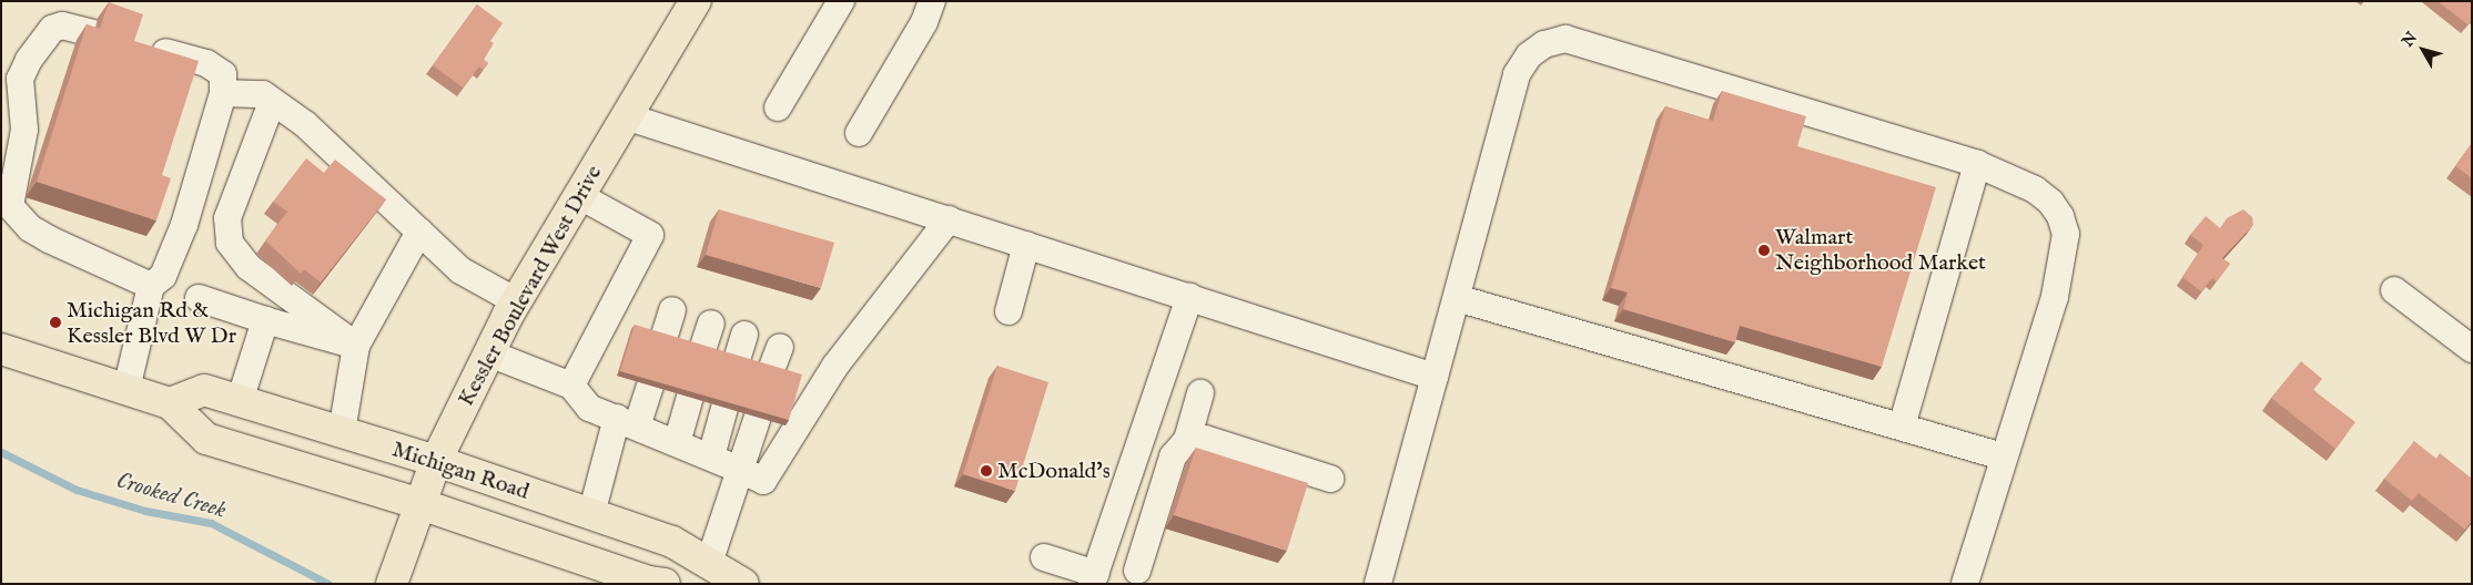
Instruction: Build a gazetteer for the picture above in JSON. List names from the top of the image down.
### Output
{
  "streets": {
    "main road": ["Kessler Boulevard West Drive", "Michigan Road"]
  },
  "crossings": [
    ["Kessler Boulevard West Drive", "Michigan Road"]
  ],
  "water": ["Crooked Creek"],
  "places": ["Walmart Neighborhood Market", "Michigan Rd & Kessler Blvd W Dr", "McDonald's"],
  "north": "top left"
}
